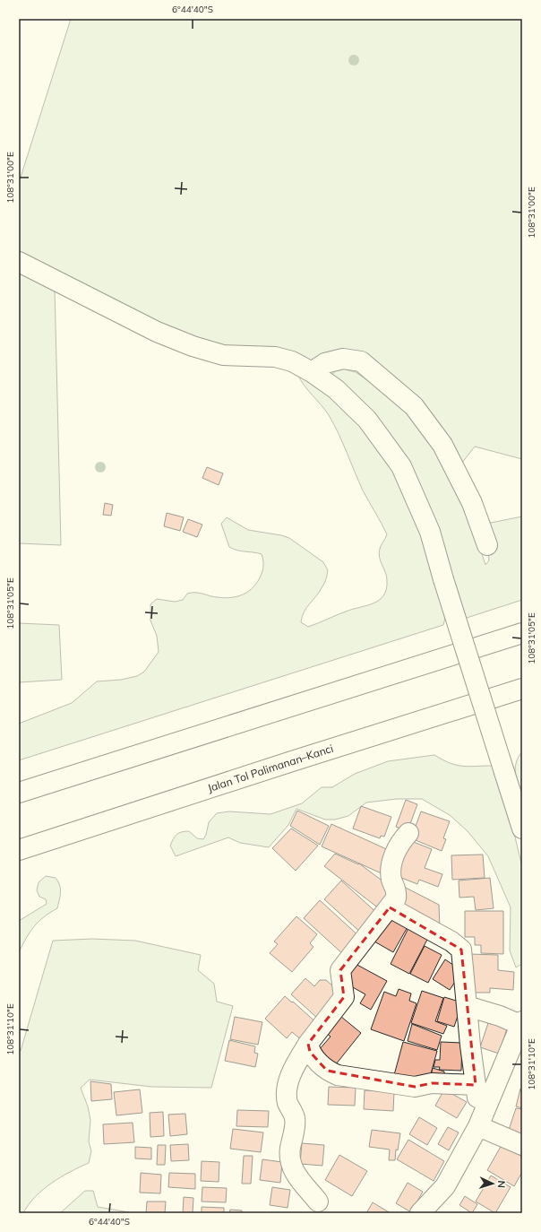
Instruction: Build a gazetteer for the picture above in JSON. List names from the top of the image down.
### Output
{
  "streets": {
    "main road": ["Jalan Tol Palimanan–Kanci"]
  },
  "north": "right",
  "coordinates": [
    "6°44'40\"S",
    "108°31'00\"E",
    "108°31'05\"E",
    "108°31'10\"E"
  ]
}
